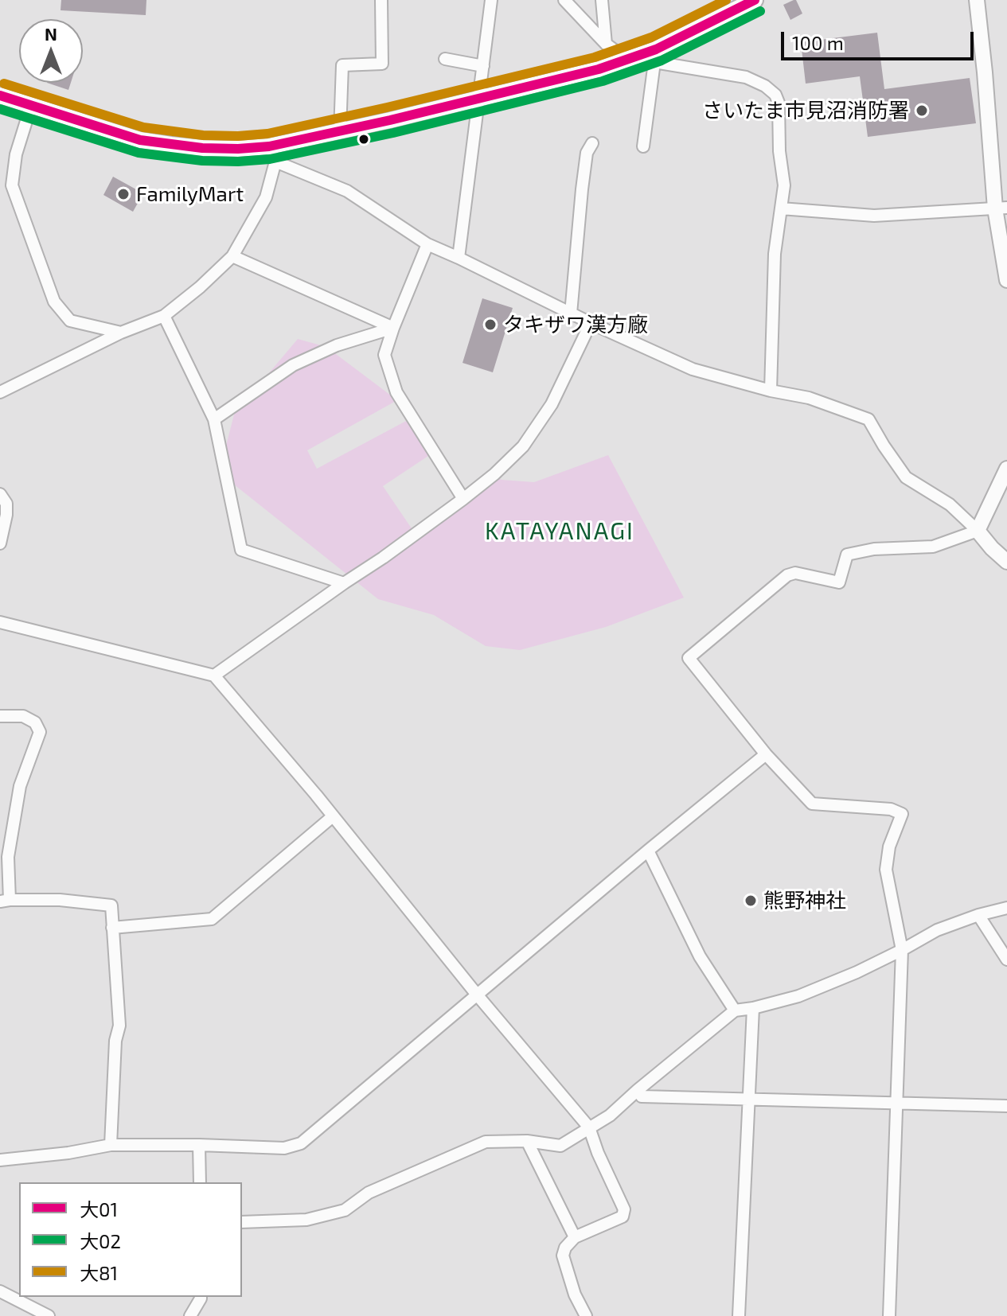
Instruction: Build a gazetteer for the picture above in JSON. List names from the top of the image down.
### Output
{
  "districts": ["KATAYANAGI"],
  "places": [
    "さいたま市見沼消防署",
    "FamilyMart",
    "タキザワ漢方廠",
    "熊野神社"
  ],
  "lines": ["transit line 大01", "transit line 大81", "transit line 大02"],
  "legend": ["大01", "大02", "大81"],
  "scale_bar": "100 m",
  "north": "top"
}
